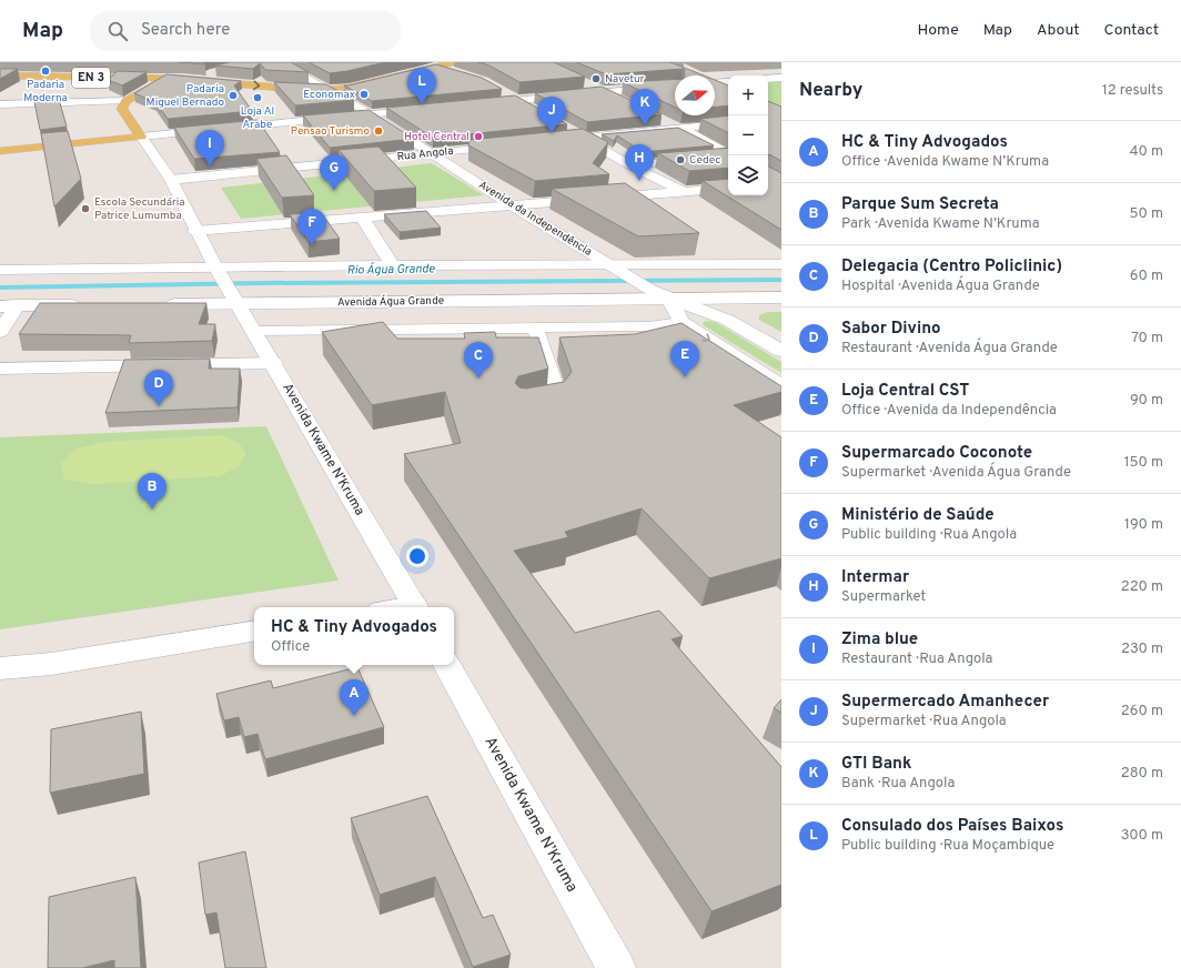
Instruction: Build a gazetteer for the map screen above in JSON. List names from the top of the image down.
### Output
{
  "streets": {
    "main road": ["EN 3"],
    "street": [
      "Rua Angola",
      "Avenida da Independência",
      "Avenida Água Grande",
      "Avenida Kwame N’Kruma"
    ]
  },
  "crossings": [
    ["Rua Angola", "Avenida da Independência"],
    ["Rua Angola", "Avenida Kwame N’Kruma"],
    ["Avenida da Independência", "Avenida Água Grande"],
    ["Avenida Água Grande", "Avenida Kwame N’Kruma"]
  ],
  "water": ["Rio Água Grande"],
  "places": [
    "Padaria Moderna",
    "Navetur",
    "Economax",
    "Padaria Miguel Bernado",
    "Loja Al Arabe",
    "Pensao Turismo",
    "Hotel Central",
    "Cedec",
    "Escola Secundária Patrice Lumumba"
  ],
  "north": "right",
  "page": {
    "header": "Map",
    "search": "Search here",
    "nav": [
      "Home",
      "Map",
      "About",
      "Contact"
    ],
    "heading": ["Nearby", "12 results"],
    "pins": [
      "L",
      "K",
      "J",
      "I",
      "H",
      "G",
      "F",
      "E",
      "C",
      "D",
      "B",
      "A"
    ],
    "map_buttons": ["+", "−"],
    "list": [
      {
        "mark": "A",
        "name": "HC & Tiny Advogados",
        "note": "Office · Avenida Kwame N’Kruma",
        "value": "40 m"
      },
      {
        "mark": "B",
        "name": "Parque Sum Secreta",
        "note": "Park · Avenida Kwame N’Kruma",
        "value": "50 m"
      },
      {
        "mark": "C",
        "name": "Delegacia (Centro Policlinic)",
        "note": "Hospital · Avenida Água Grande",
        "value": "60 m"
      },
      {
        "mark": "D",
        "name": "Sabor Divino",
        "note": "Restaurant · Avenida Água Grande",
        "value": "70 m"
      },
      {
        "mark": "E",
        "name": "Loja Central CST",
        "note": "Office · Avenida da Independência",
        "value": "90 m"
      },
      {
        "mark": "F",
        "name": "Supermarcado Coconote",
        "note": "Supermarket · Avenida Água Grande",
        "value": "150 m"
      },
      {
        "mark": "G",
        "name": "Ministério de Saúde",
        "note": "Public building · Rua Angola",
        "value": "190 m"
      },
      {
        "mark": "H",
        "name": "Intermar",
        "note": "Supermarket",
        "value": "220 m"
      },
      {
        "mark": "I",
        "name": "Zima blue",
        "note": "Restaurant · Rua Angola",
        "value": "230 m"
      },
      {
        "mark": "J",
        "name": "Supermercado Amanhecer",
        "note": "Supermarket · Rua Angola",
        "value": "260 m"
      },
      {
        "mark": "K",
        "name": "GTI Bank",
        "note": "Bank · Rua Angola",
        "value": "280 m"
      },
      {
        "mark": "L",
        "name": "Consulado dos Países Baixos",
        "note": "Public building · Rua Moçambique",
        "value": "300 m"
      }
    ],
    "popup": ["HC & Tiny Advogados", "Office"]
  }
}
